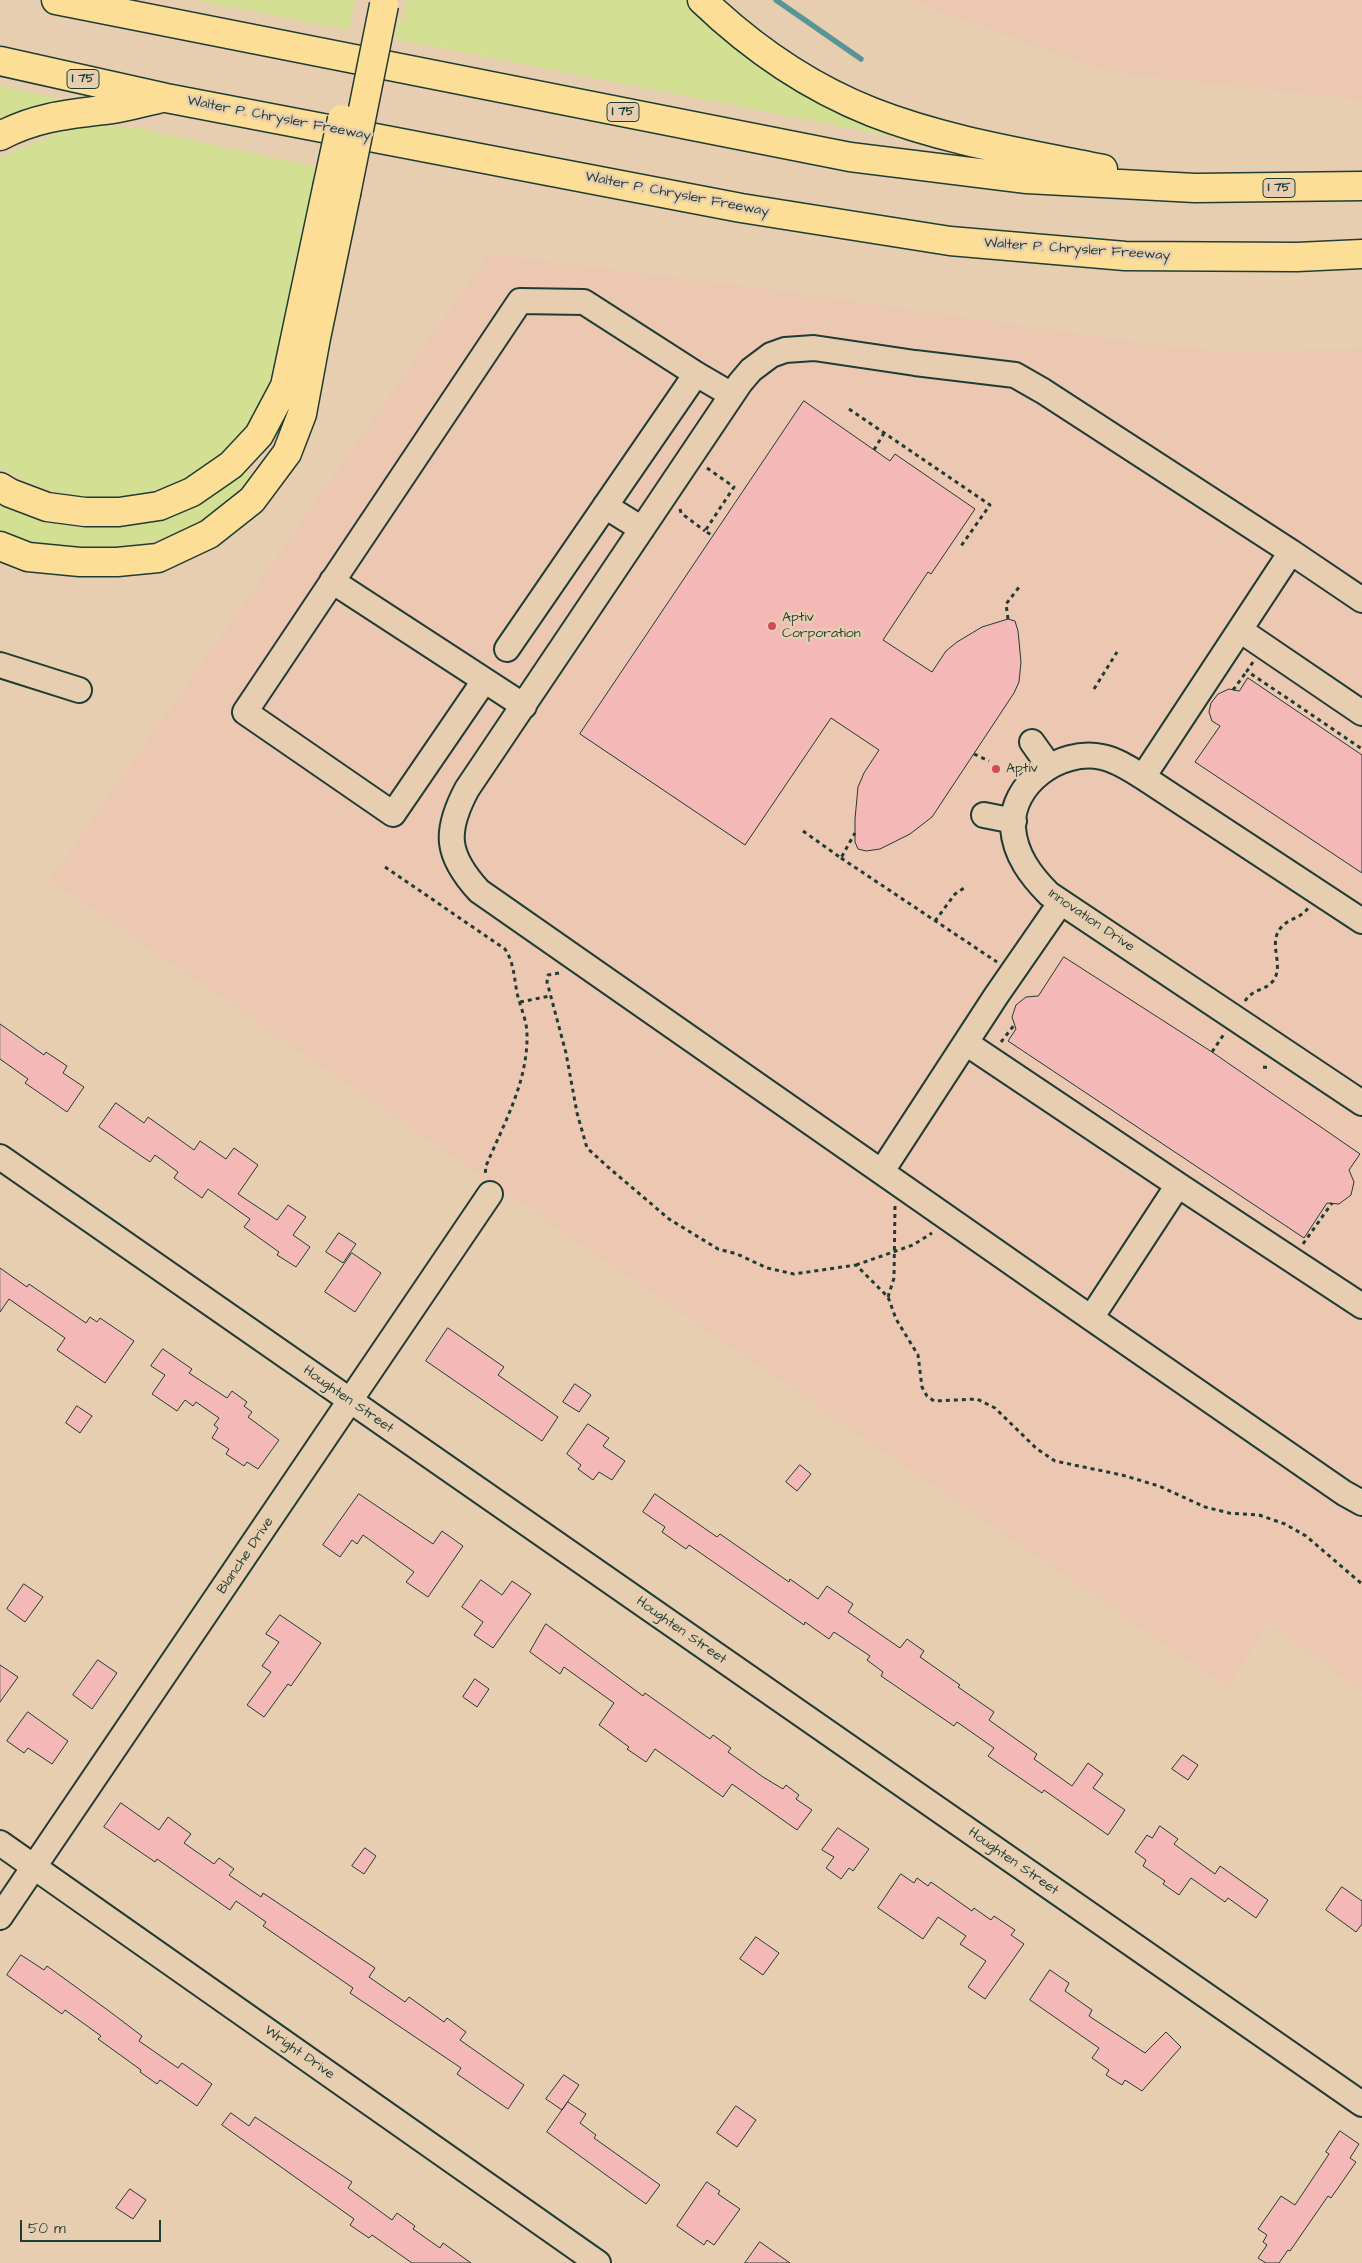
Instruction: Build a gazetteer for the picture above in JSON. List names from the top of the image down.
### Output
{
  "streets": {
    "highway": ["I 75", "Walter P. Chrysler Freeway"],
    "street": [
      "Innovation Drive",
      "Houghten Street",
      "Blanche Drive",
      "Wright Drive"
    ]
  },
  "crossings": [
    ["Houghten Street", "Blanche Drive"],
    ["Blanche Drive", "Wright Drive"]
  ],
  "places": ["Aptiv Corporation", "Aptiv"],
  "scale_bar": "50 m"
}
